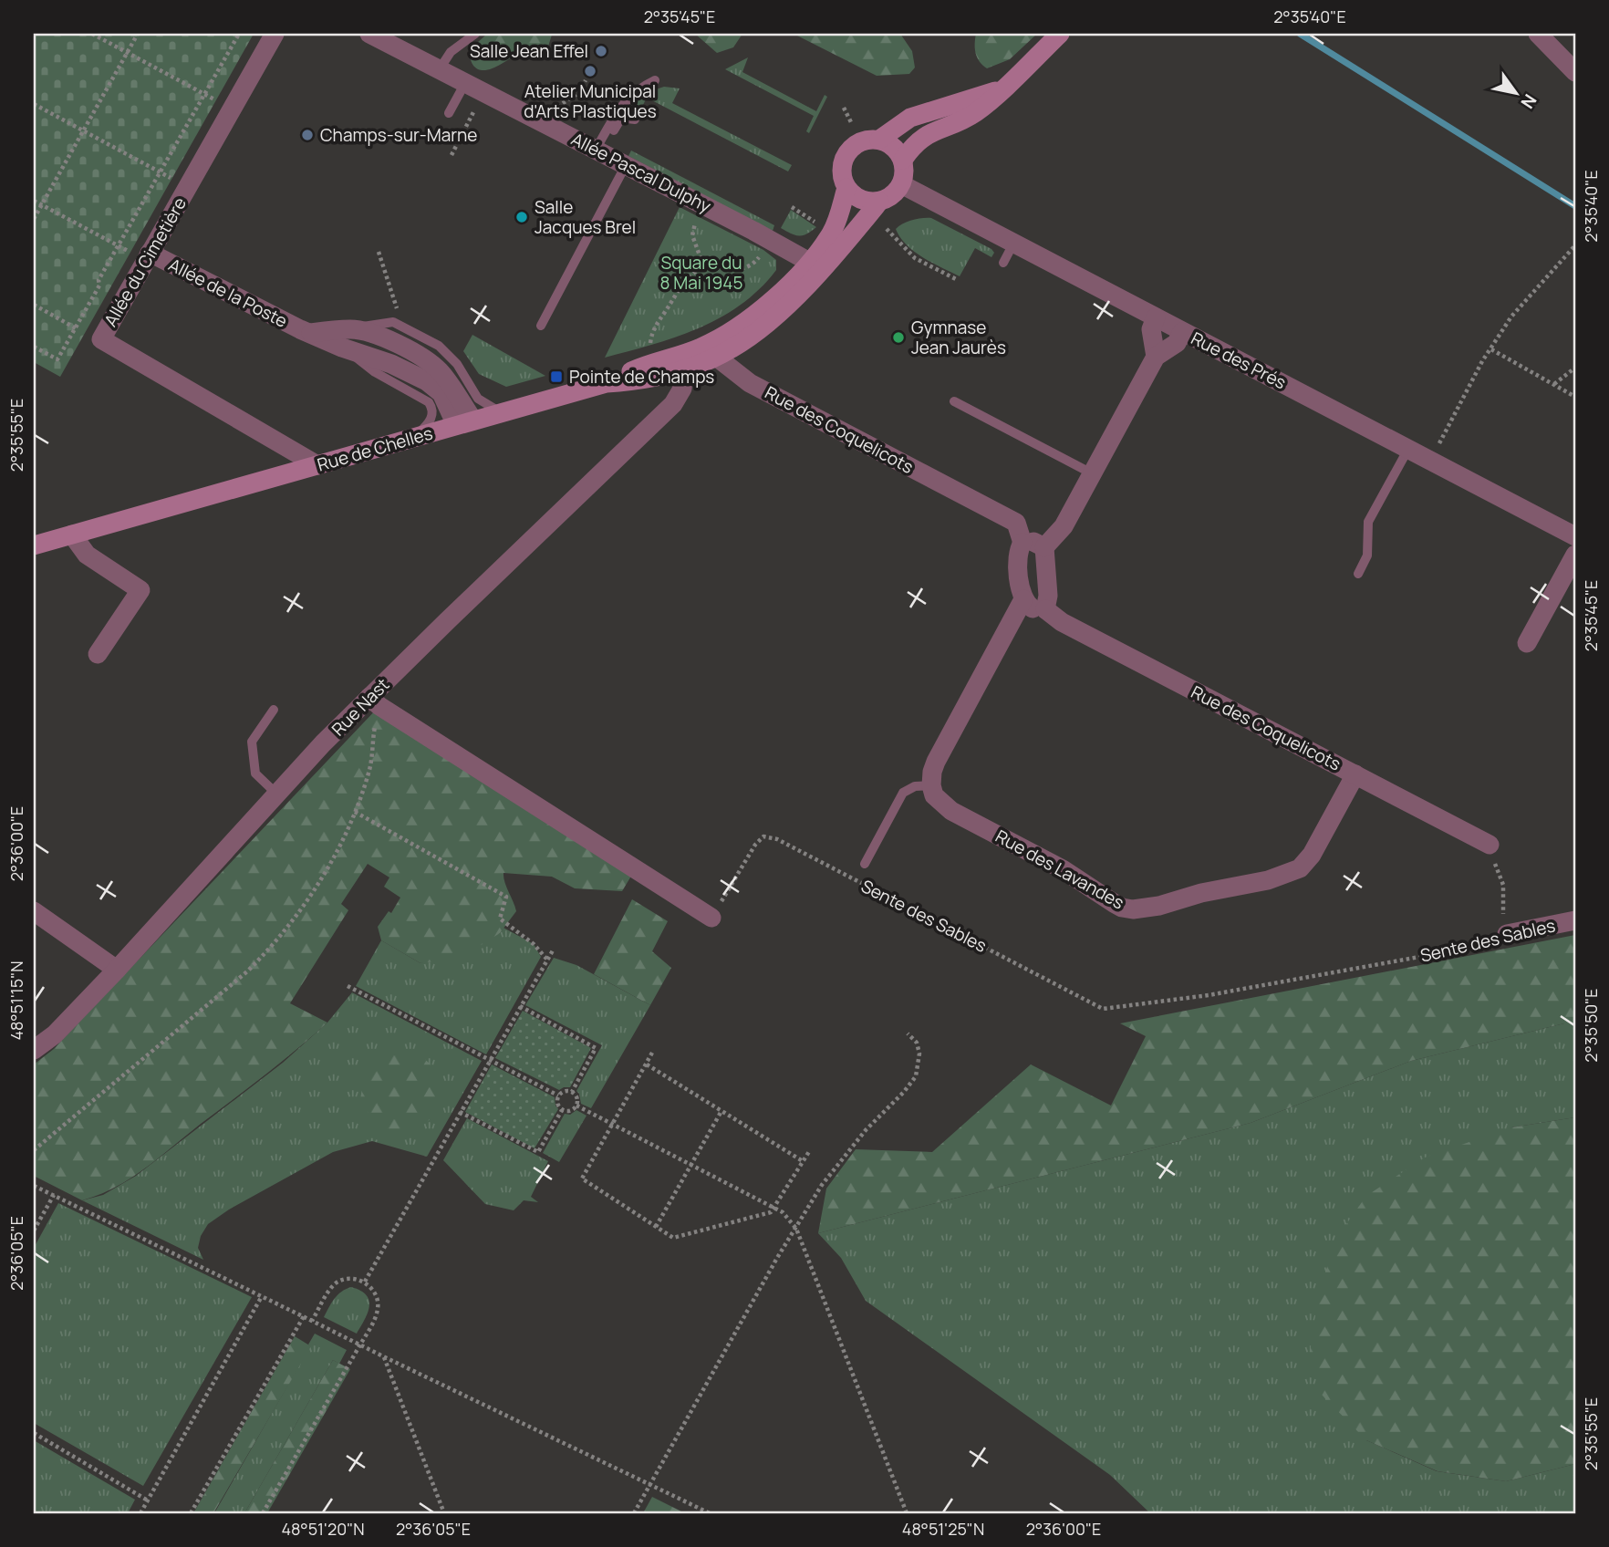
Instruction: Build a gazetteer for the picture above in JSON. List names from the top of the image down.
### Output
{
  "streets": {
    "main road": ["Rue de Chelles"],
    "street": [
      "Allée Pascal Dulphy",
      "Allée du Cimetière",
      "Allée de la Poste",
      "Rue des Prés",
      "Rue des Coquelicots",
      "Rue Nast",
      "Rue des Lavandes",
      "Sente des Sables"
    ]
  },
  "crossings": [
    ["Allée du Cimetière", "Allée de la Poste"],
    ["Allée du Cimetière", "Rue de Chelles"],
    ["Allée de la Poste", "Rue de Chelles"],
    ["Rue des Prés", "Rue de Chelles"],
    ["Rue des Coquelicots", "Rue de Chelles"],
    ["Rue des Coquelicots", "Rue des Lavandes"],
    ["Rue de Chelles", "Rue Nast"]
  ],
  "parks": ["Square du 8 Mai 1945"],
  "places": {
    "other": [
      "Salle Jean Effel",
      "Atelier Municipal d'Arts Plastiques",
      "Champs-sur-Marne",
      "Salle Jacques Brel",
      "Gymnase Jean Jaurès"
    ],
    "transit": ["Pointe de Champs"]
  },
  "north": "bottom right",
  "coordinates": [
    "2°35'45\"E",
    "2°35'40\"E",
    "2°35'55\"E",
    "2°36'00\"E",
    "48°51'15\"N",
    "2°35'50\"E",
    "2°36'05\"E",
    "48°51'20\"N",
    "48°51'25\"N"
  ]
}
